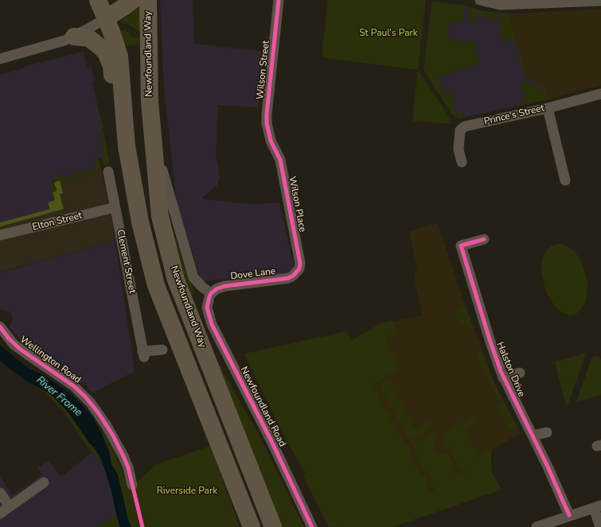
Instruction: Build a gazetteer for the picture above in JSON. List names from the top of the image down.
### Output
{
  "streets": {
    "highway": ["Newfoundland Way"],
    "street": [
      "Wilson Street",
      "Prince's Street",
      "Wilson Place",
      "Elton Street",
      "Clement Street",
      "Dove Lane",
      "Wellington Road",
      "Halston Drive",
      "Newfoundland Road"
    ]
  },
  "crossings": [
    ["Wilson Street", "Wilson Place"],
    ["Wilson Place", "Dove Lane"],
    ["Elton Street", "Clement Street"],
    ["Dove Lane", "Newfoundland Road"]
  ],
  "water": ["River Frome"],
  "parks": ["St Paul's Park", "Riverside Park"]
}
